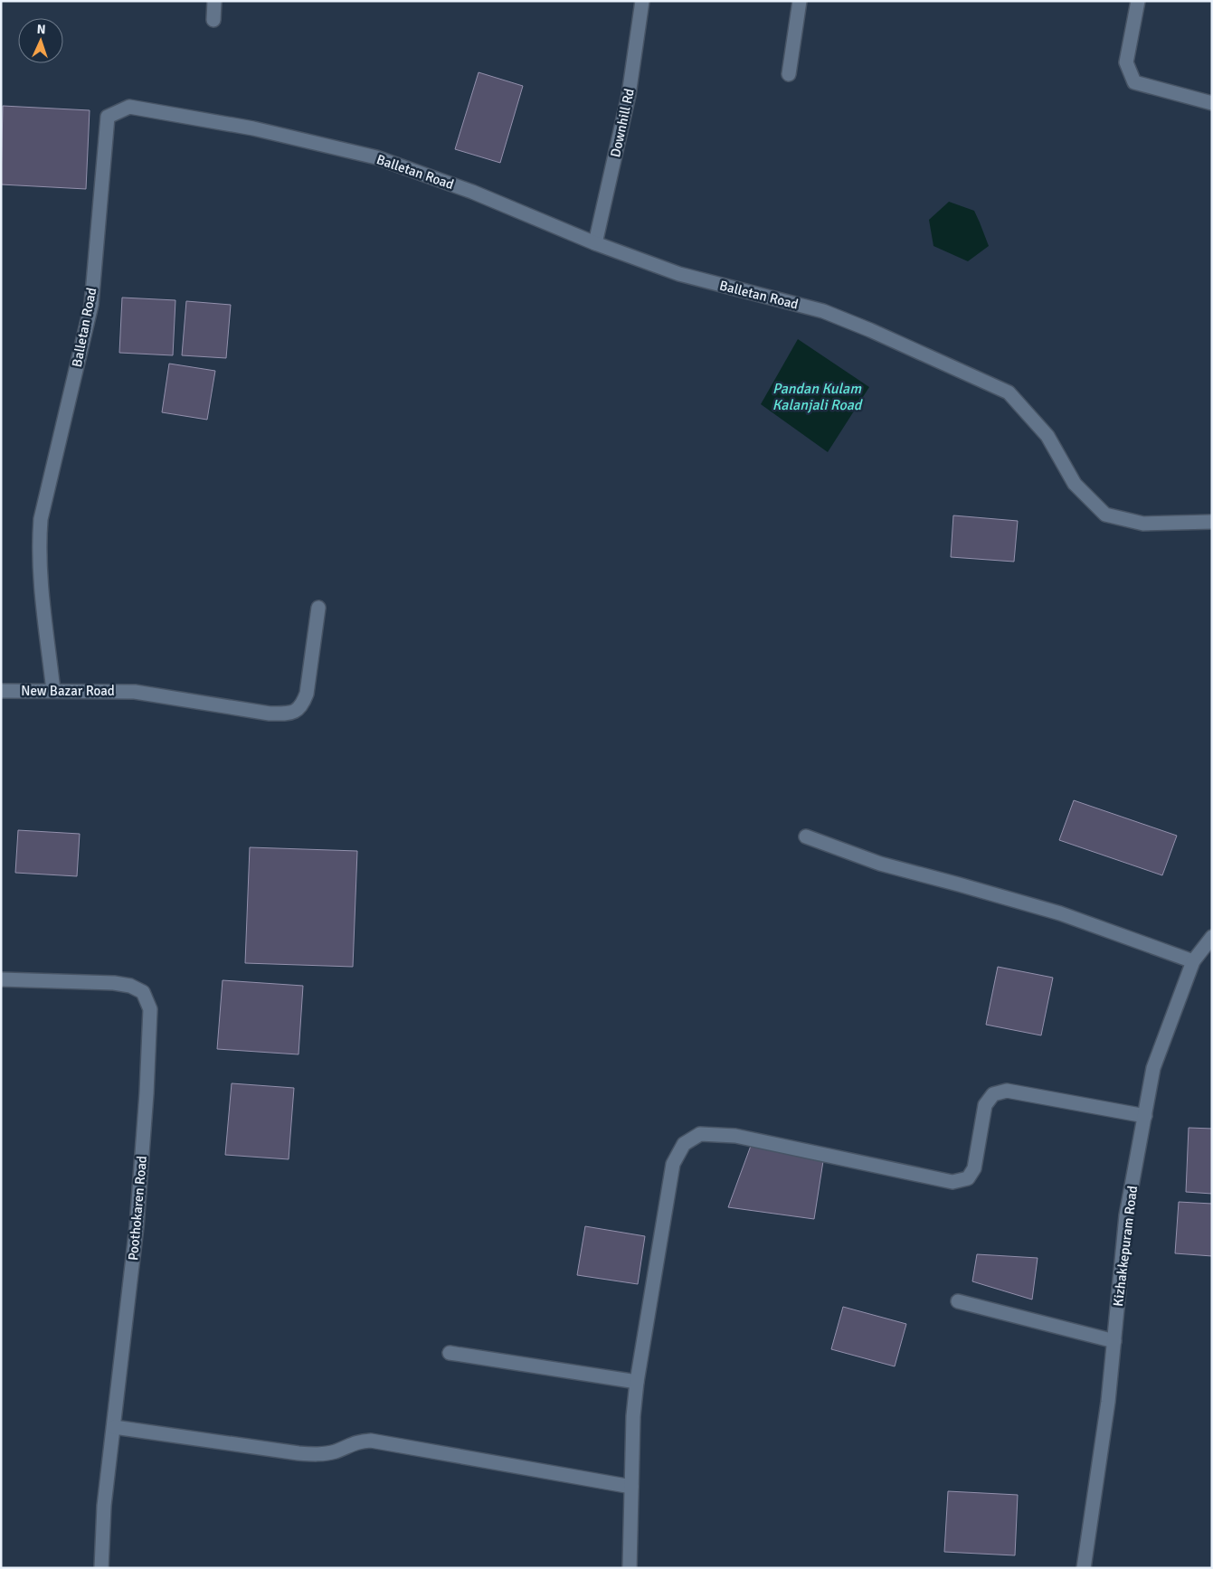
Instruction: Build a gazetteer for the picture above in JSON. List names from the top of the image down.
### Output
{
  "streets": {
    "street": [
      "Downhill Rd",
      "Balletan Road",
      "New Bazar Road",
      "Poothokaren Road",
      "Kizhakkepuram Road"
    ]
  },
  "crossings": [
    ["Downhill Rd", "Balletan Road"],
    ["Balletan Road", "New Bazar Road"]
  ],
  "water": ["Pandan Kulam Kalanjali Road"],
  "north": "top"
}
